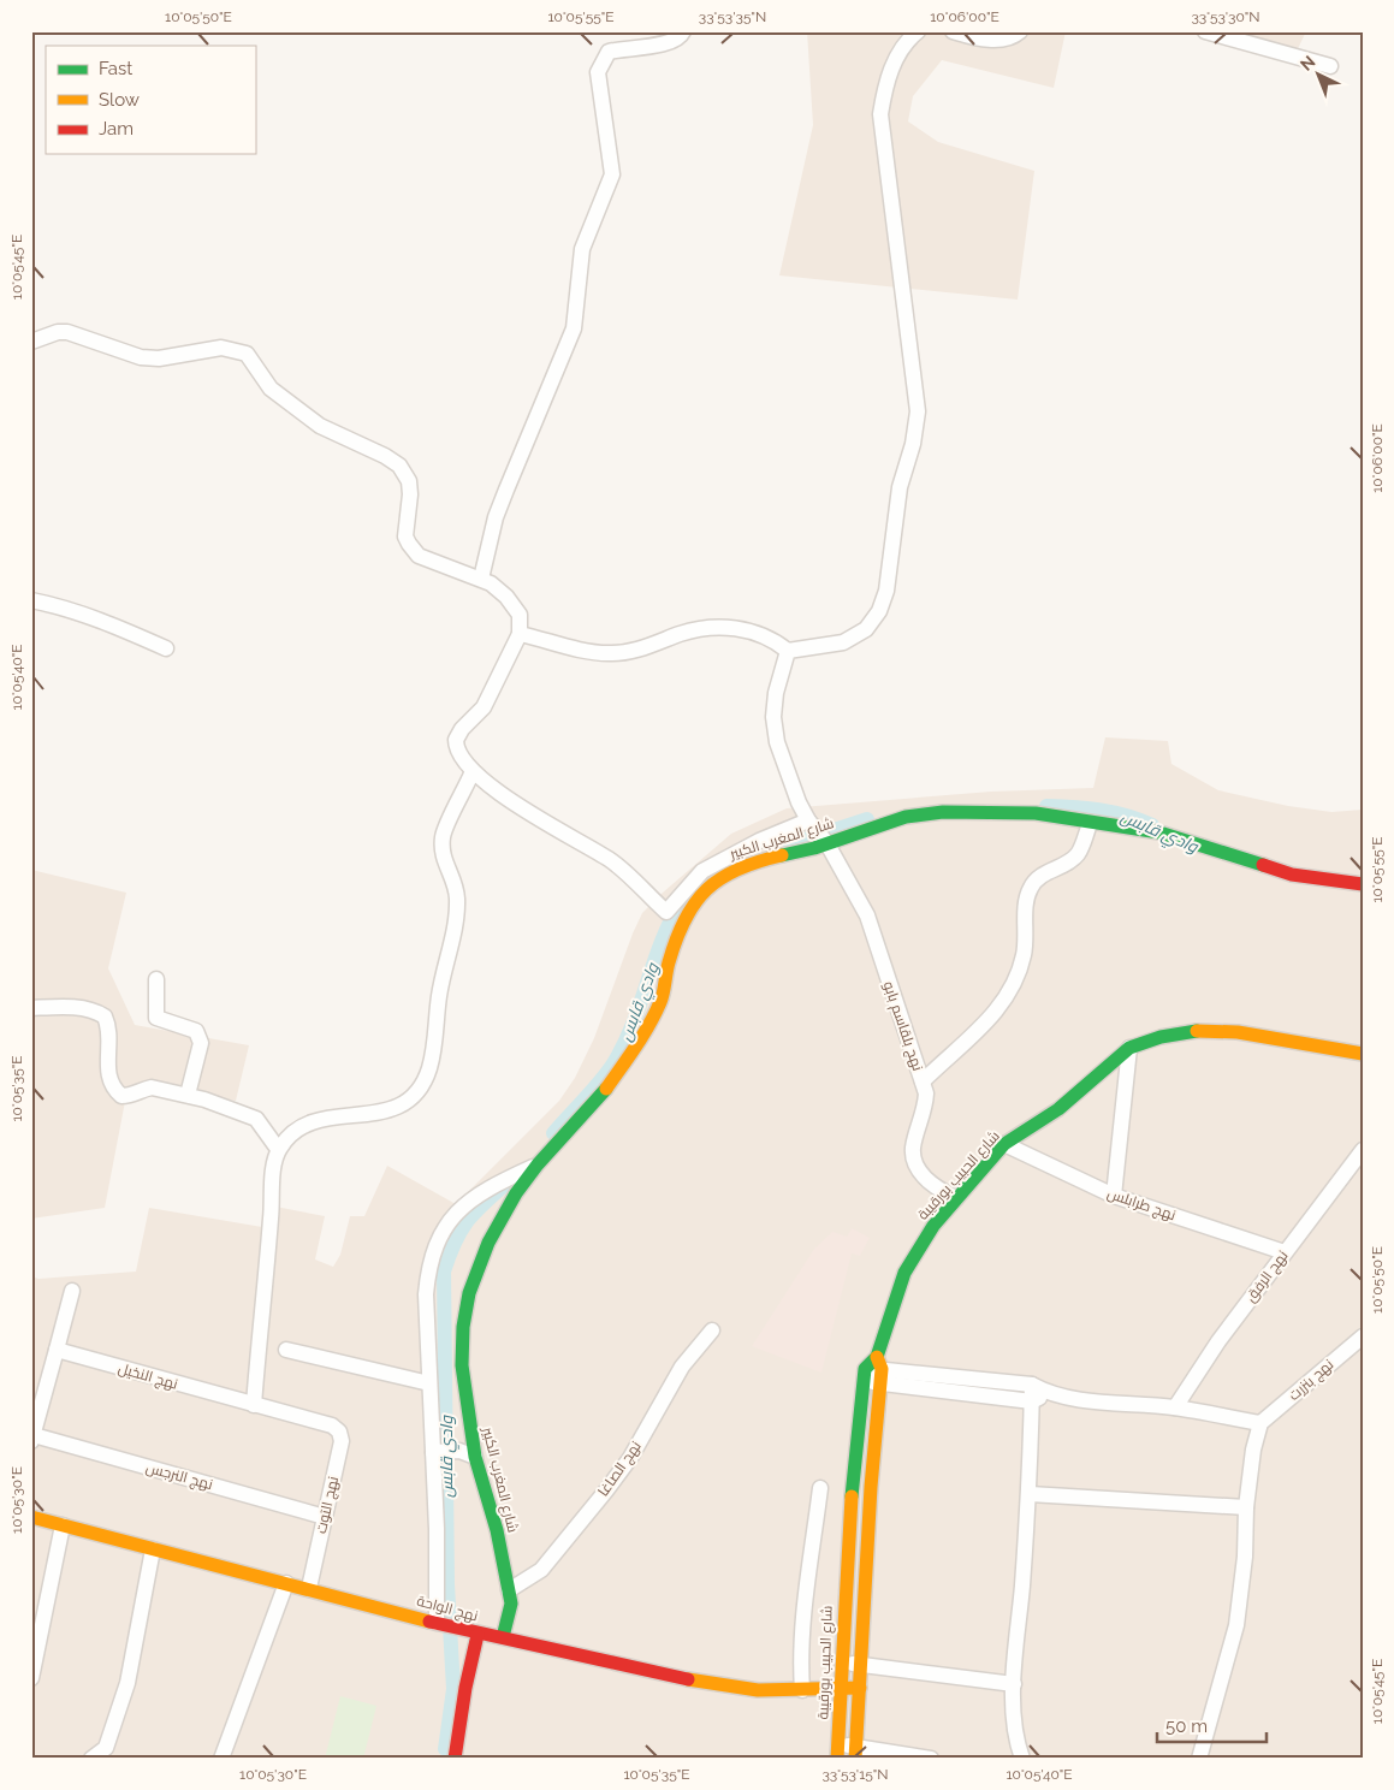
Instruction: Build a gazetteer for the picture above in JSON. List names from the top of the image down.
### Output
{
  "streets": {
    "street": [
      "شارع المغرب الكبير",
      "نهج بلقاسم بابو",
      "شارع الحبيب بورقيبة",
      "نهج طرابلس",
      "نهج الرفق",
      "نهج النخيل",
      "نهج بنزرت",
      "نهج الصاغا",
      "نهج النرجس",
      "نهج التوت",
      "نهج الواحة"
    ]
  },
  "crossings": [
    ["شارع المغرب الكبير", "نهج بلقاسم بابو"],
    ["شارع المغرب الكبير", "نهج الصاغا"],
    ["شارع المغرب الكبير", "نهج الواحة"],
    ["نهج بلقاسم بابو", "شارع الحبيب بورقيبة"],
    ["شارع الحبيب بورقيبة", "نهج طرابلس"],
    ["شارع الحبيب بورقيبة", "نهج الواحة"],
    ["نهج طرابلس", "نهج الرفق"],
    ["نهج النخيل", "نهج التوت"],
    ["نهج النرجس", "نهج التوت"],
    ["نهج التوت", "نهج الواحة"]
  ],
  "water": ["وادي قابس"],
  "legend": ["Fast", "Slow", "Jam"],
  "scale_bar": "50 m",
  "north": "top left",
  "coordinates": [
    "10°05'50\"E",
    "10°05'55\"E",
    "33°53'35\"N",
    "10°06'00\"E",
    "33°53'30\"N",
    "10°05'45\"E",
    "10°05'40\"E",
    "10°05'35\"E",
    "10°05'30\"E",
    "33°53'15\"N"
  ]
}
